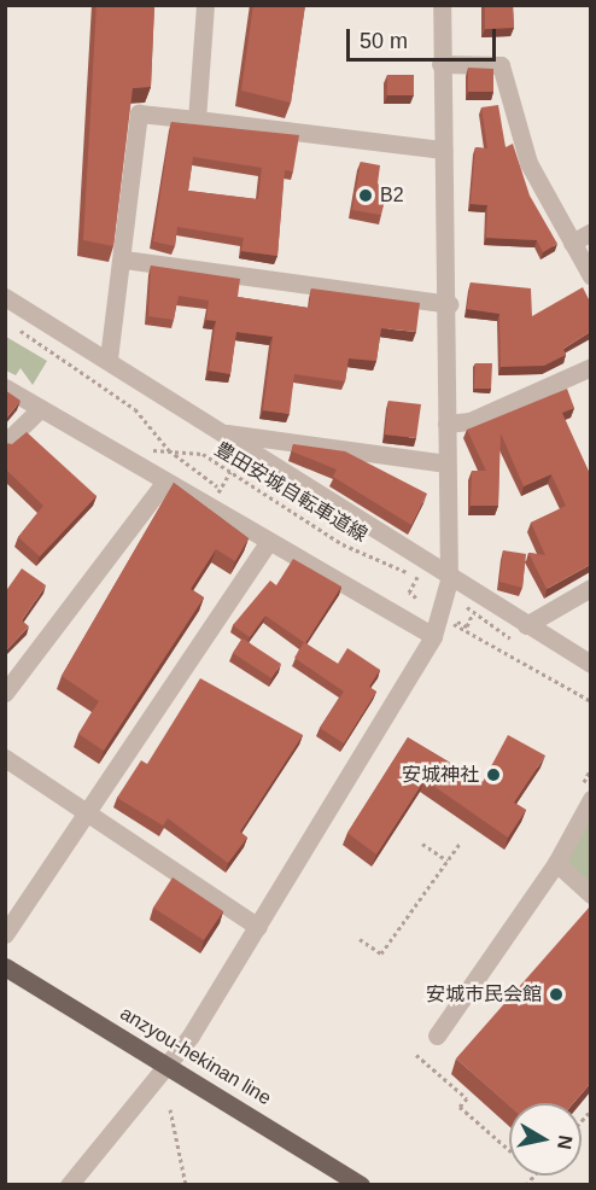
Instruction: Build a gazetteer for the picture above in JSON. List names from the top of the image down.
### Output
{
  "streets": {
    "main road": ["anzyou-hekinan line"],
    "path": ["豊田安城自転車道線"]
  },
  "places": ["B2", "安城神社", "安城市民会館"],
  "scale_bar": "50 m",
  "north": "right"
}
